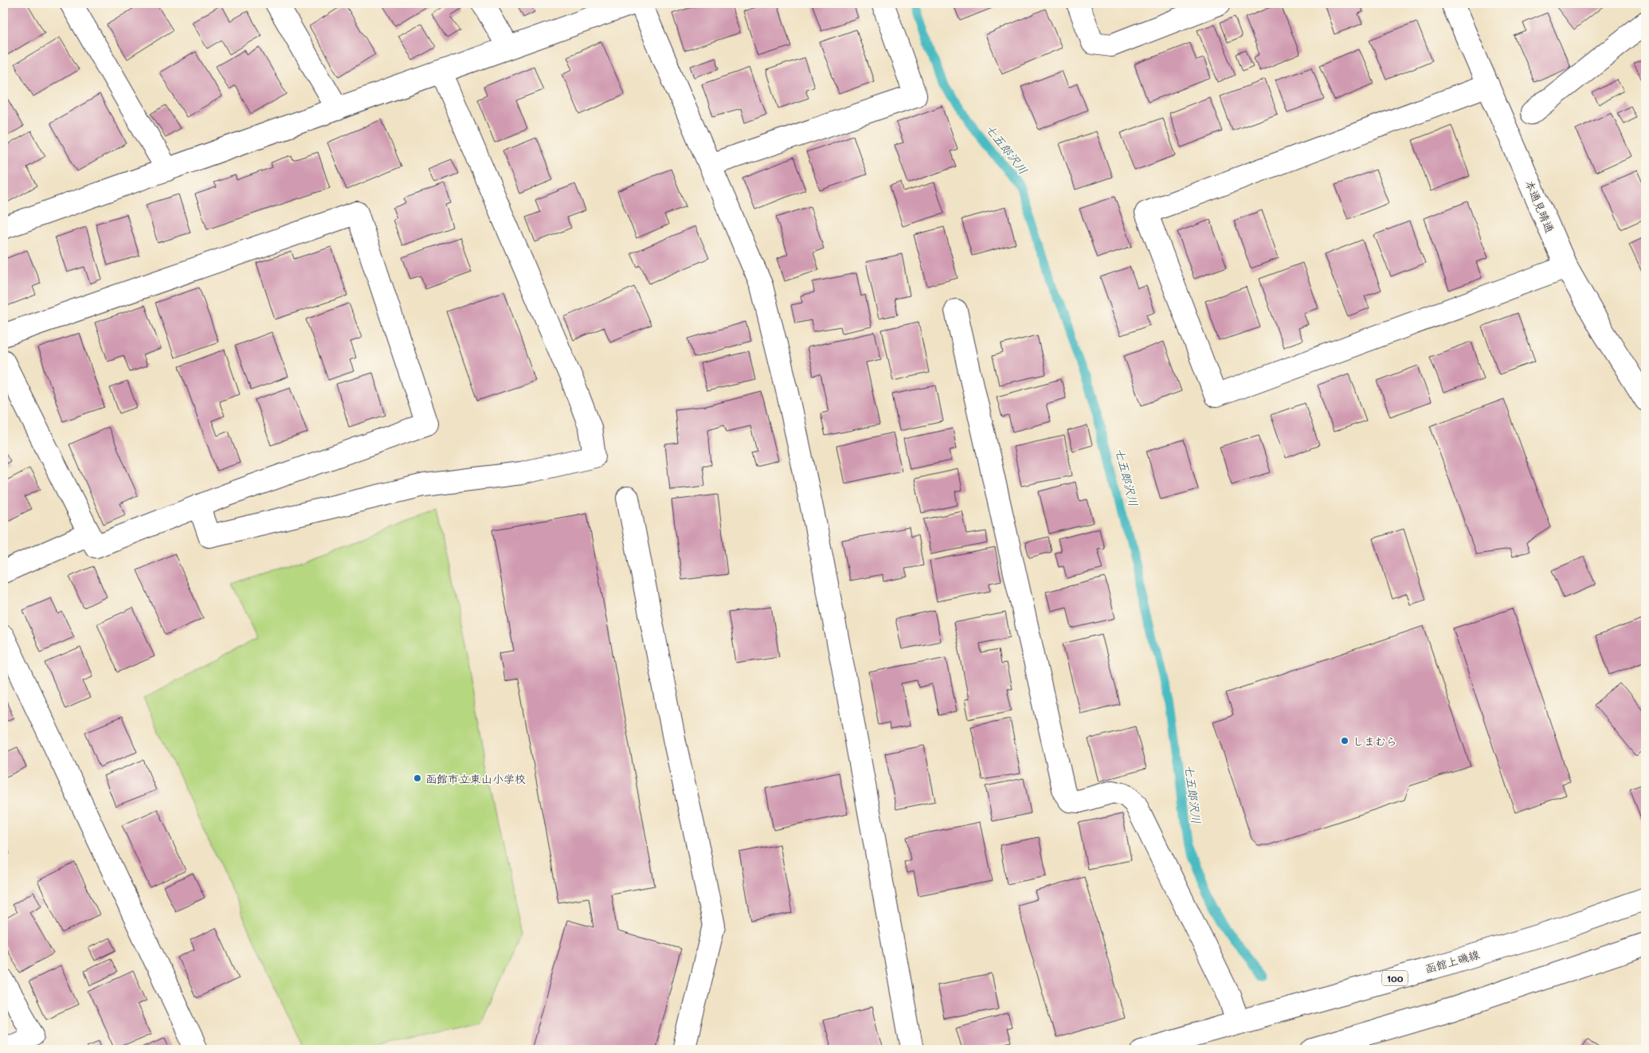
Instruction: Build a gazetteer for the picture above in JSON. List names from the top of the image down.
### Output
{
  "streets": {
    "street": ["本通見晴通", "函館上磯線", "100"]
  },
  "water": ["七五郎沢川"],
  "places": ["しまむら", "函館市立東山小学校"]
}
